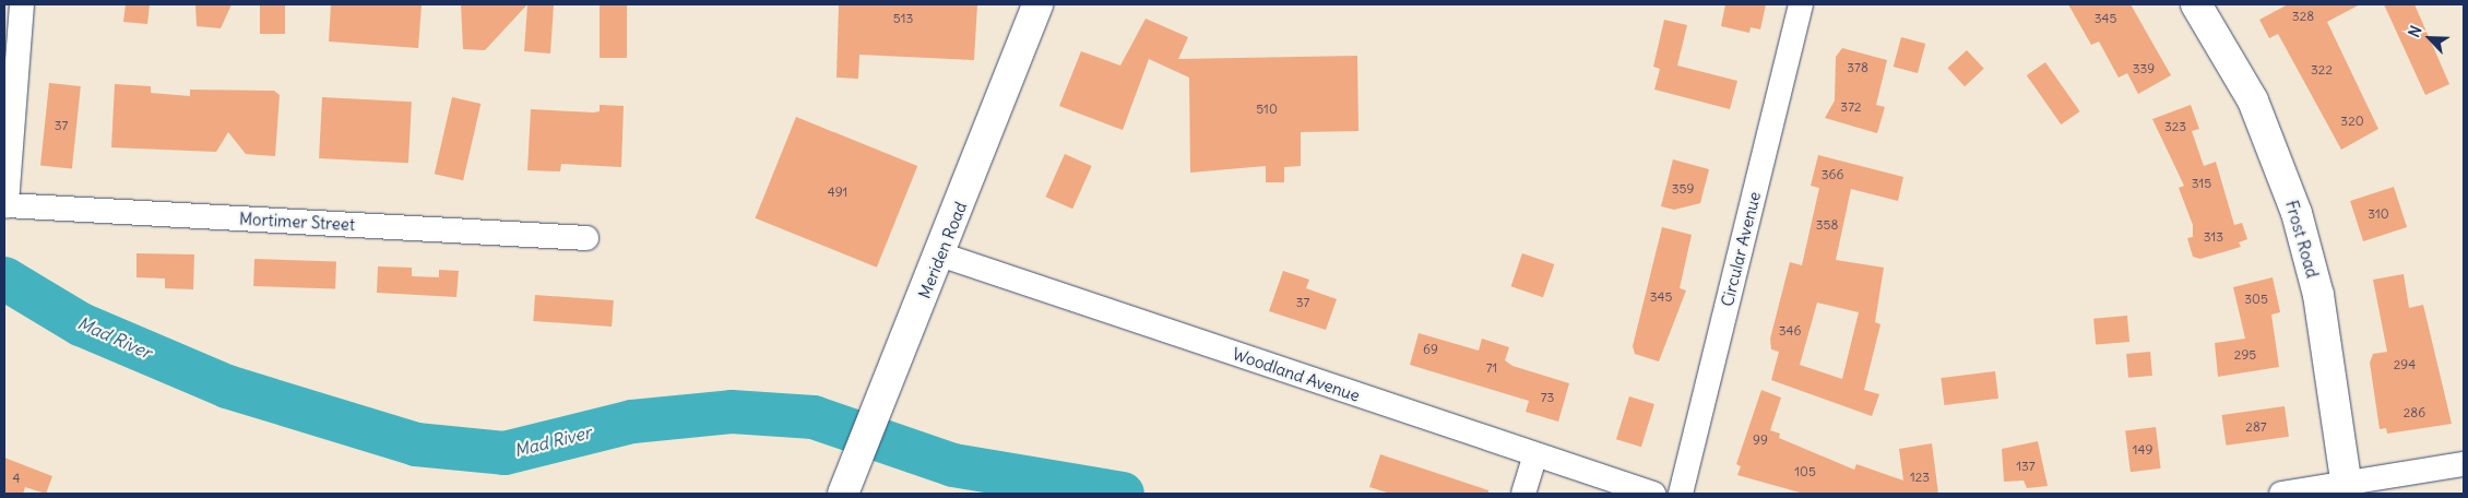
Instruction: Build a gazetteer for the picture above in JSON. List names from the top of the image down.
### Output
{
  "streets": {
    "main road": ["Frost Road", "Meriden Road"],
    "street": ["Mortimer Street", "Circular Avenue", "Woodland Avenue"]
  },
  "crossings": [
    ["Meriden Road", "Woodland Avenue"]
  ],
  "water": ["Mad River"],
  "house_numbers": [
    "328",
    "513",
    "345",
    "378",
    "339",
    "322",
    "372",
    "510",
    "320",
    "37",
    "323",
    "366",
    "315",
    "359",
    "491",
    "310",
    "358",
    "313",
    "345",
    "305",
    "37",
    "346",
    "69",
    "295",
    "294",
    "71",
    "73",
    "286",
    "287",
    "99",
    "149",
    "137",
    "105",
    "123",
    "4"
  ],
  "north": "top left"
}
